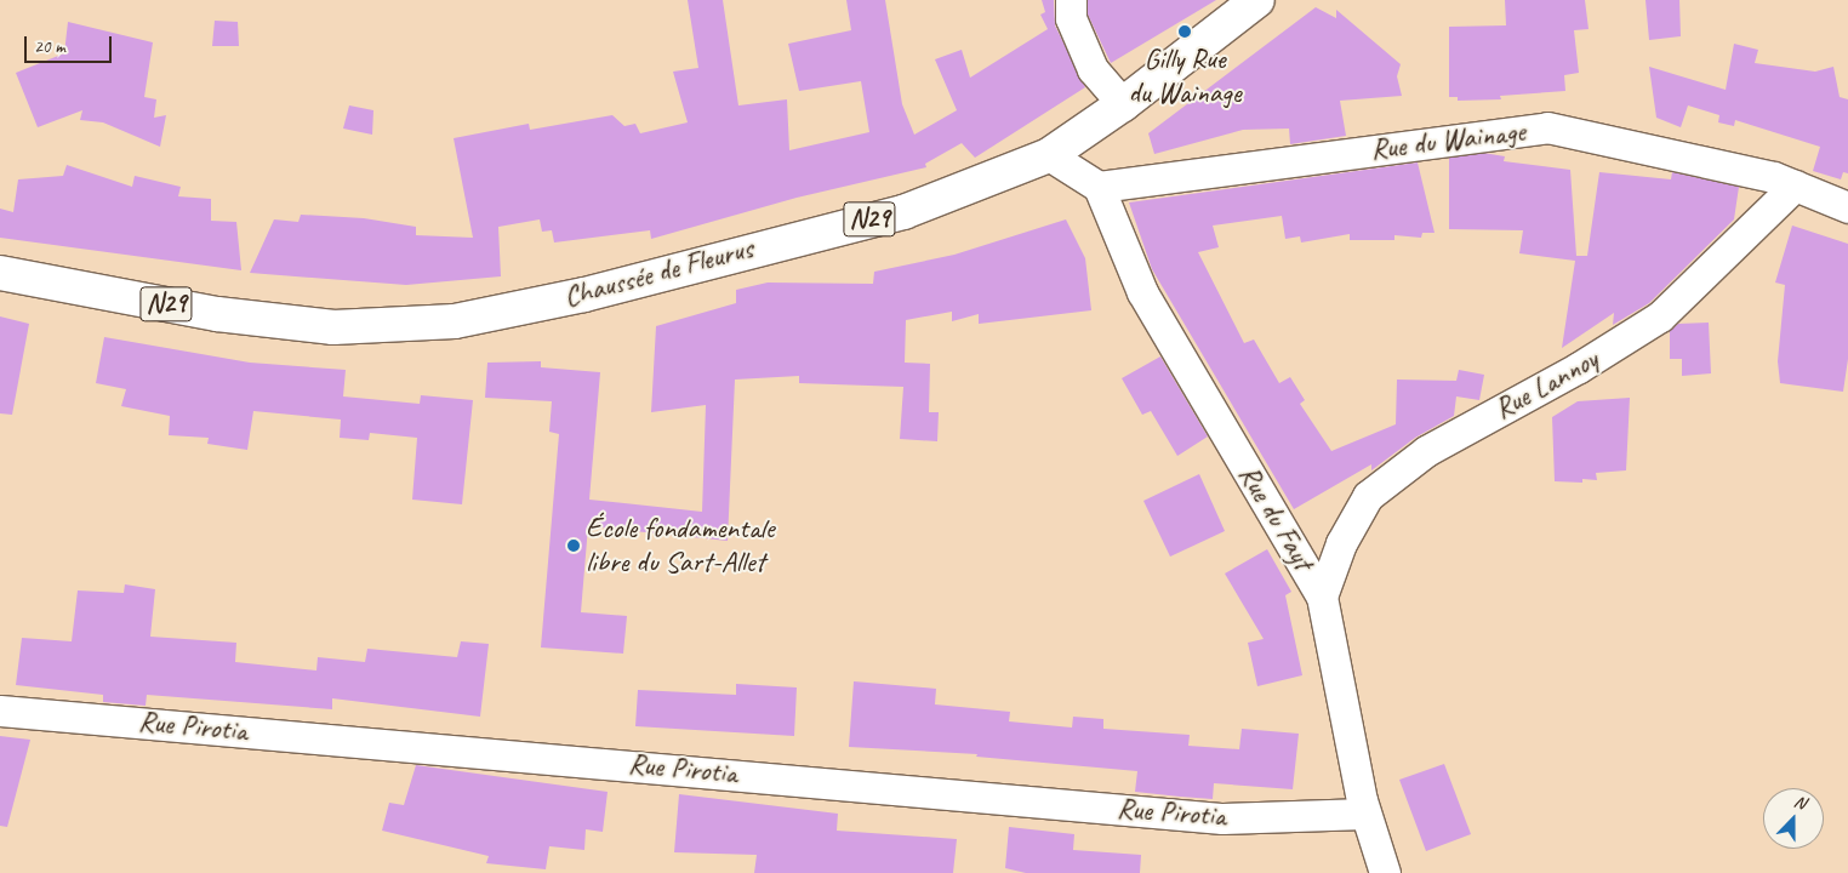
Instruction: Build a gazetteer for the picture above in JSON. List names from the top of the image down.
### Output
{
  "streets": {
    "main road": ["N29", "Chaussée de Fleurus"],
    "street": [
      "Rue du Wainage",
      "Rue Lannoy",
      "Rue du Fayt",
      "Rue Pirotia"
    ]
  },
  "crossings": [
    ["Rue du Wainage", "Rue Lannoy"],
    ["Rue du Wainage", "Rue du Fayt"],
    ["Rue Lannoy", "Rue du Fayt"],
    ["Rue du Fayt", "Rue Pirotia"]
  ],
  "places": ["Gilly Rue du Wainage", "École fondamentale libre du Sart-Allet"],
  "scale_bar": "20 m",
  "north": "top"
}
